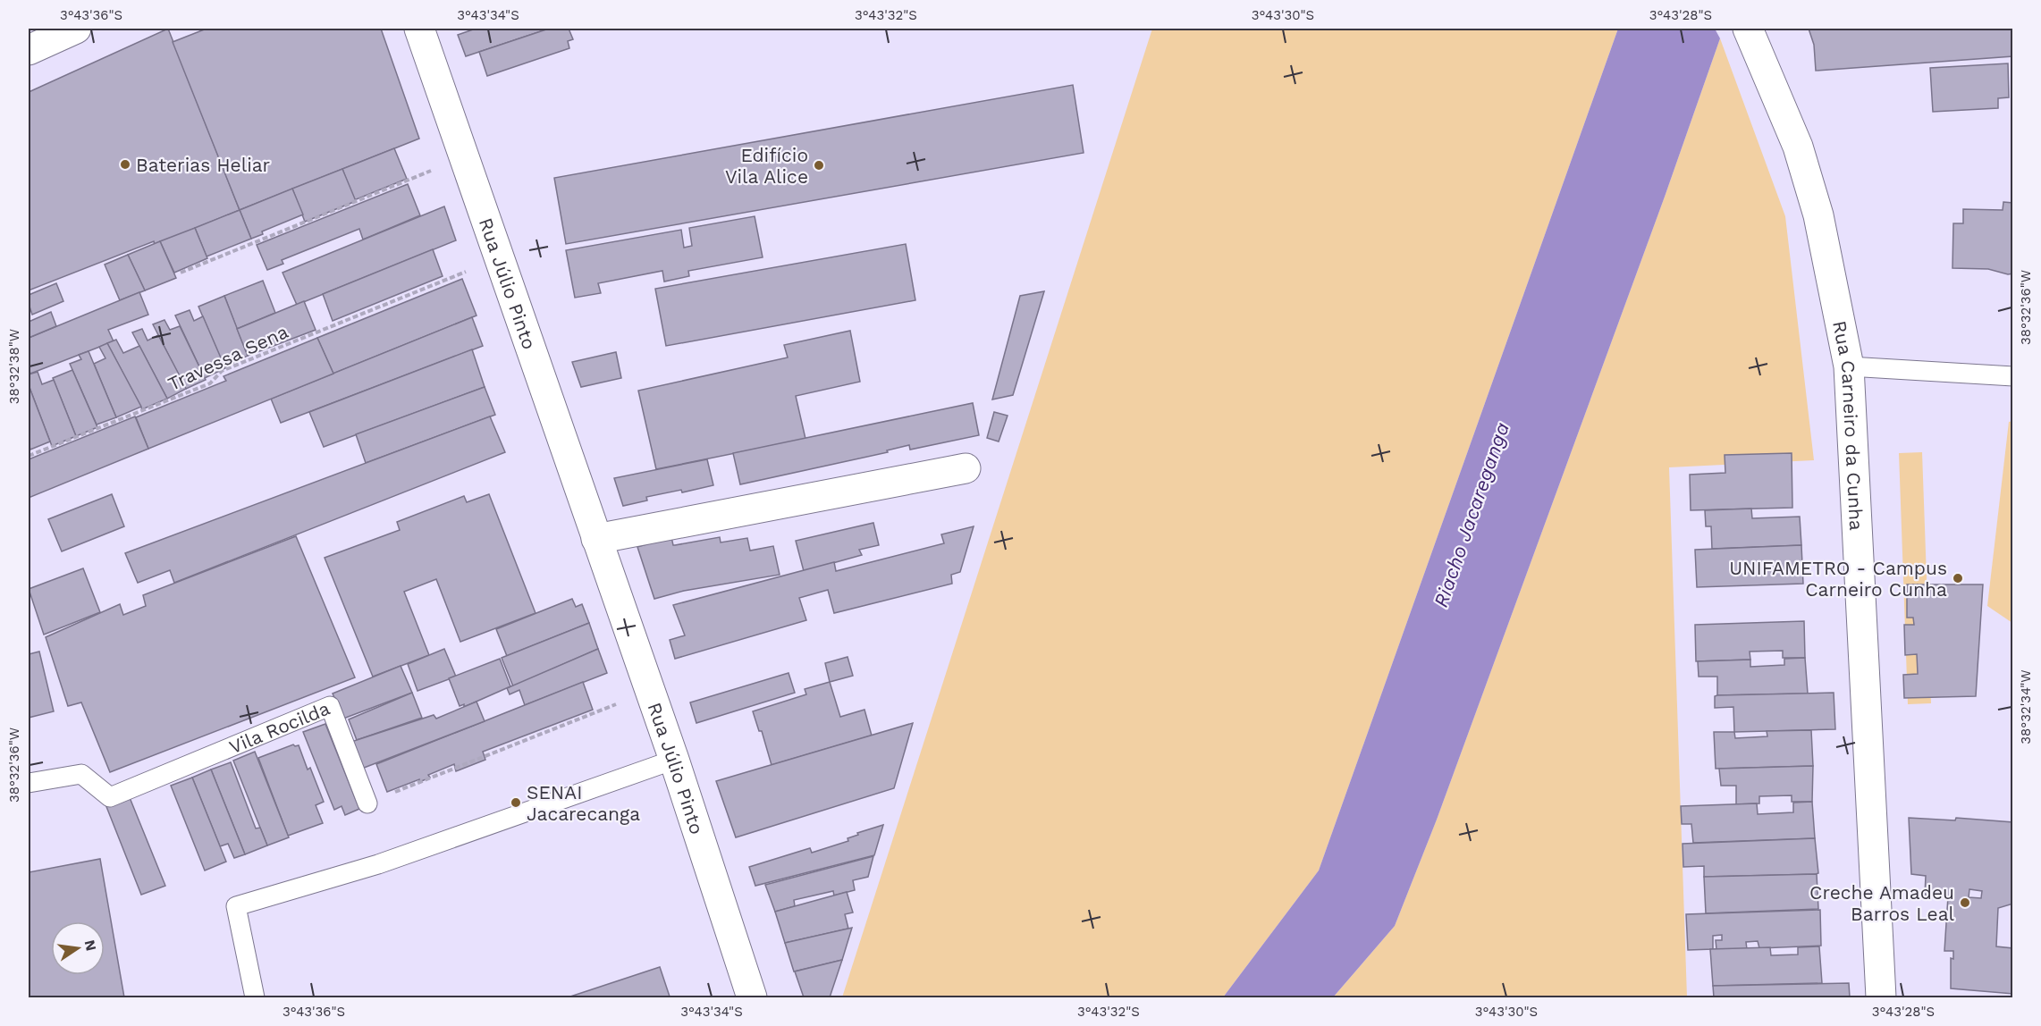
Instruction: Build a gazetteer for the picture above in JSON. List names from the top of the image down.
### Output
{
  "streets": {
    "street": ["Rua Júlio Pinto", "Rua Carneiro da Cunha"],
    "lane": ["Vila Rocilda"],
    "path": ["Travessa Sena"]
  },
  "crossings": [
    ["Rua Júlio Pinto", "Travessa Sena"]
  ],
  "water": ["Riacho Jacareganga"],
  "places": [
    "Baterias Heliar",
    "Edifício Vila Alice",
    "UNIFAMETRO - Campus Carneiro Cunha",
    "SENAI Jacarecanga",
    "Creche Amadeu Barros Leal"
  ],
  "north": "right",
  "coordinates": [
    "3°43'36\"S",
    "3°43'34\"S",
    "3°43'32\"S",
    "3°43'30\"S",
    "3°43'28\"S",
    "38°32'36\"W",
    "38°32'38\"W",
    "38°32'34\"W"
  ]
}
